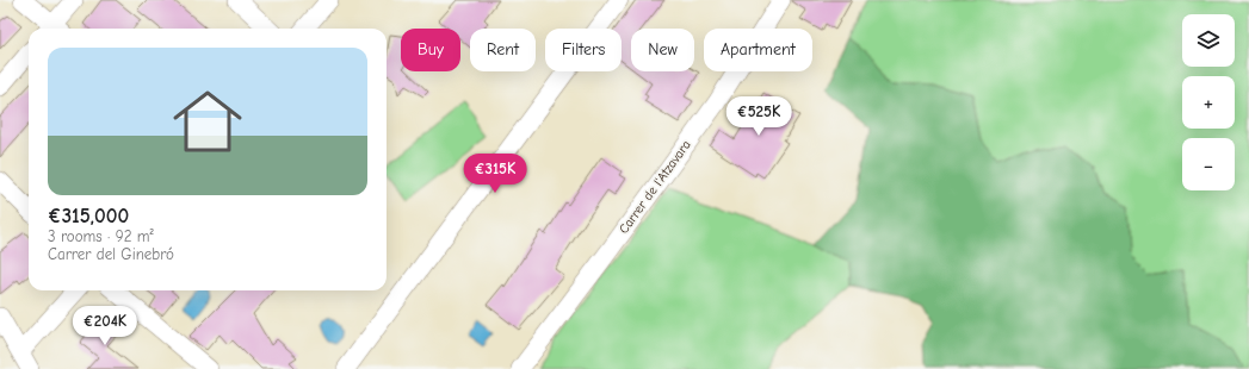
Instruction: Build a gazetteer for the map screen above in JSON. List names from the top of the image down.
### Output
{
  "streets": {
    "street": ["Carrer de l'Atzavara"]
  },
  "page": {
    "map_buttons": ["+", "−"],
    "chip": [
      "Buy",
      "Rent",
      "Filters",
      "New",
      "Apartment"
    ],
    "list": [
      {
        "name": "€315,000",
        "note": "3 rooms · 92 m² · Carrer del Ginebró"
      }
    ],
    "price": ["€525K", "€315K", "€204K"]
  }
}
